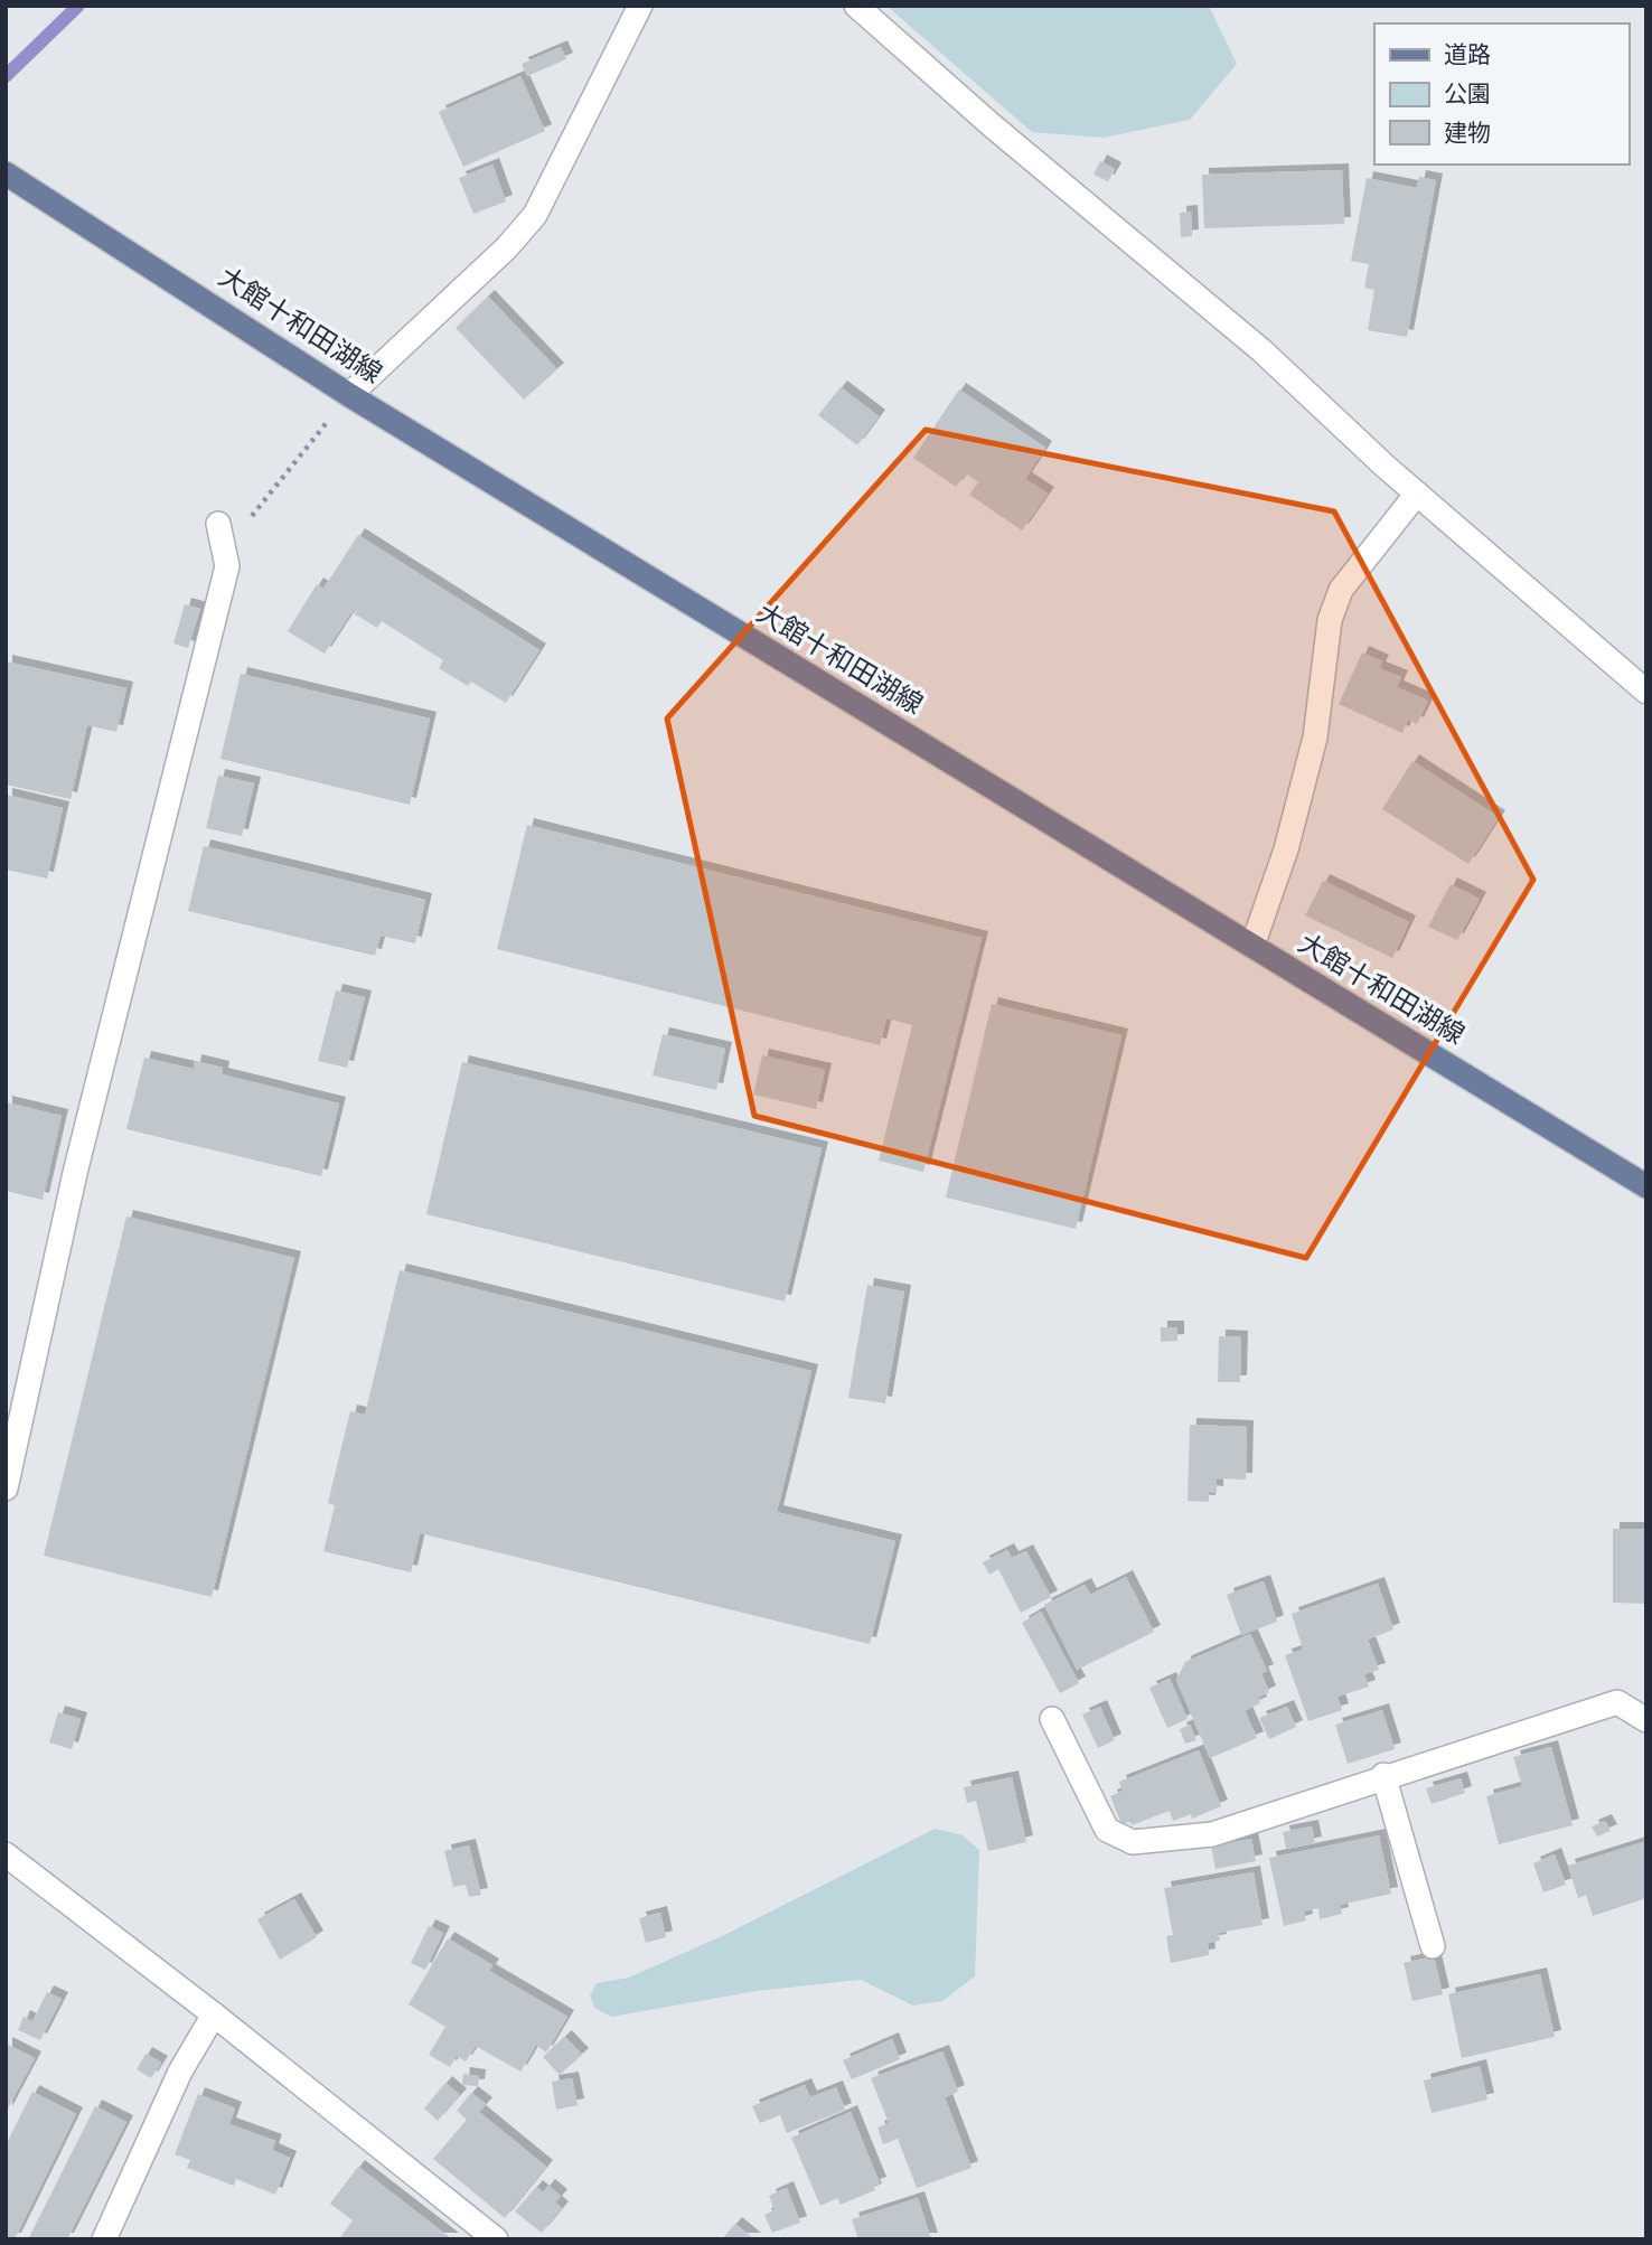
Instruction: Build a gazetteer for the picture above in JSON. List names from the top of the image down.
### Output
{
  "streets": {
    "main road": ["大館十和田湖線"]
  },
  "legend": ["道路", "公園", "建物"]
}
